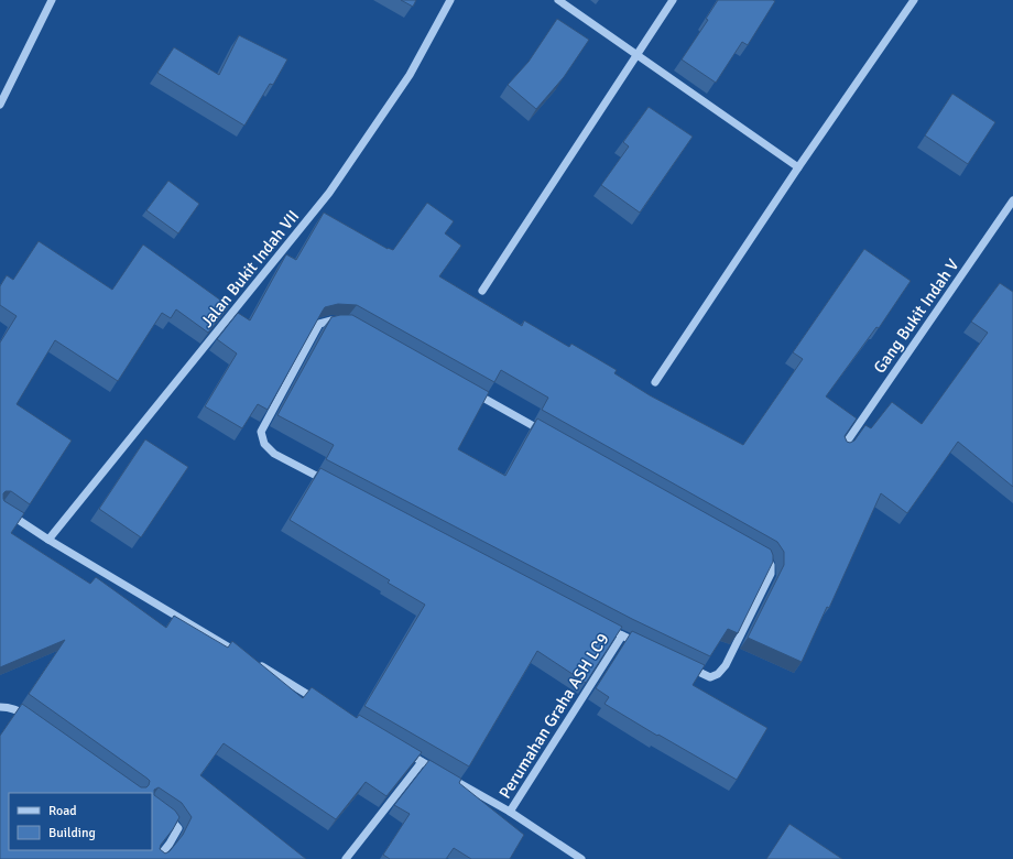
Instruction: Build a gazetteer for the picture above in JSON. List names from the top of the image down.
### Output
{
  "streets": {
    "street": ["Jalan Bukit Indah VII", "Gang Bukit Indah V", "Perumahan Graha ASH LC9"]
  },
  "legend": ["Road", "Building"]
}
